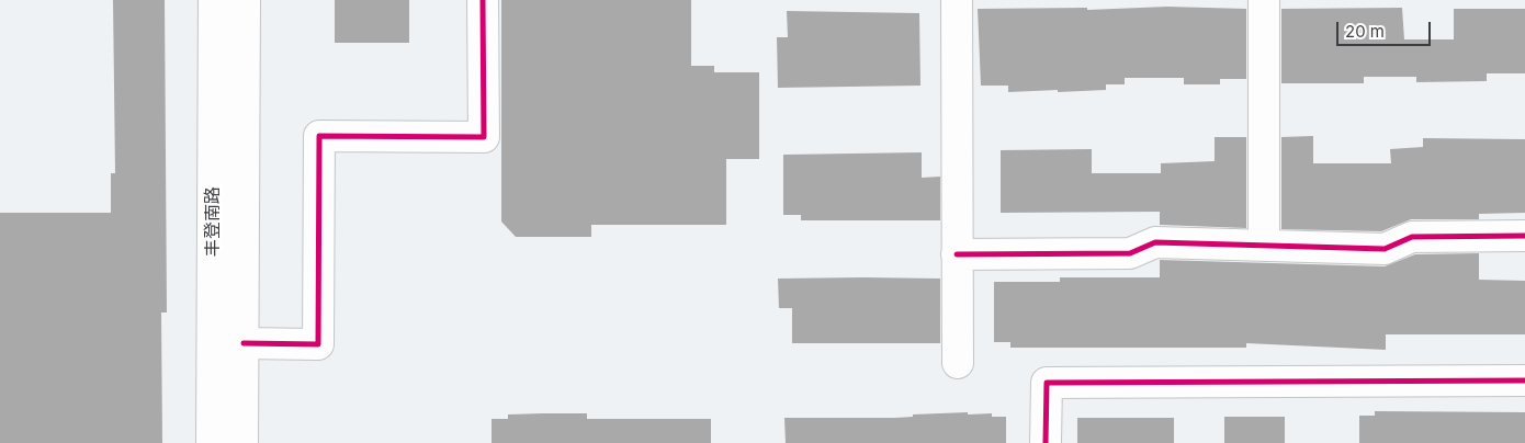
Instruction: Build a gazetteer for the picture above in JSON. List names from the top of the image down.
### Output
{
  "streets": {
    "street": ["丰登南路"]
  },
  "scale_bar": "20 m"
}
